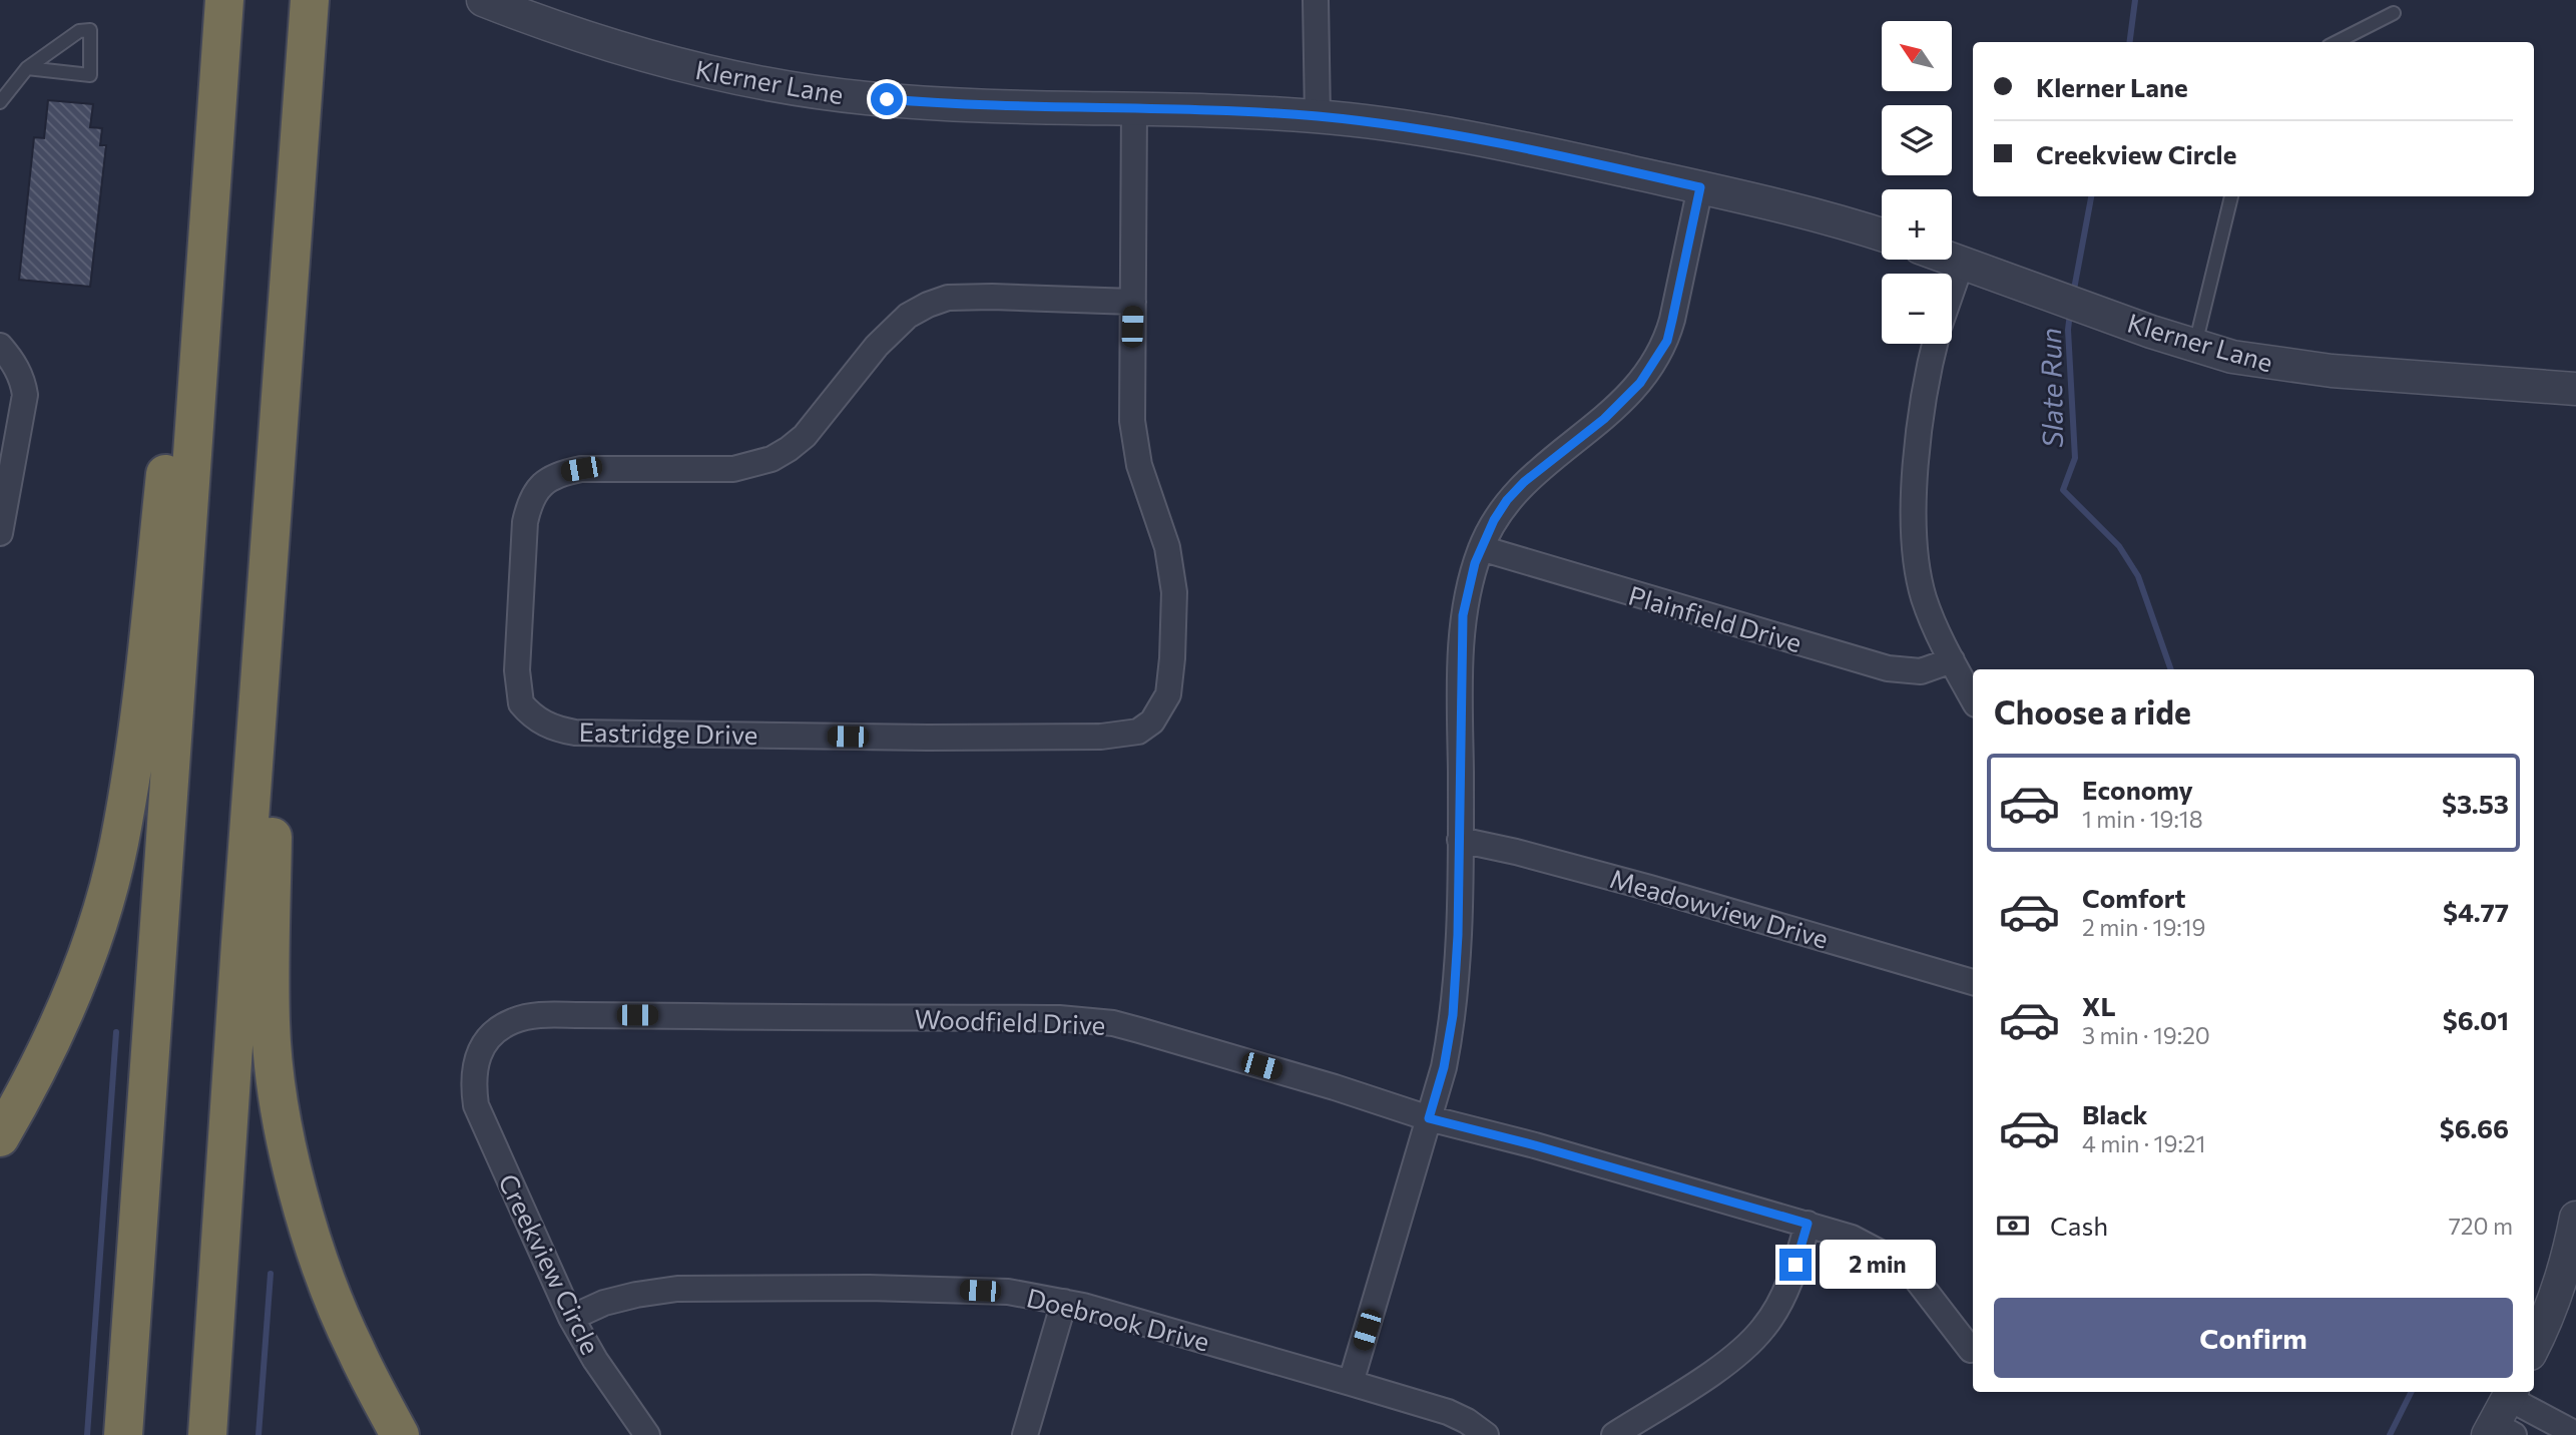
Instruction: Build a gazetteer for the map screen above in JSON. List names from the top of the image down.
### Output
{
  "streets": {
    "street": [
      "Klerner Lane",
      "Plainfield Drive",
      "Eastridge Drive",
      "Meadowview Drive",
      "Woodfield Drive",
      "Creekview Circle",
      "Doebrook Drive"
    ]
  },
  "crossings": [
    ["Klerner Lane", "Eastridge Drive"],
    ["Woodfield Drive", "Creekview Circle"],
    ["Creekview Circle", "Doebrook Drive"]
  ],
  "water": ["Slate Run"],
  "north": "top left",
  "page": {
    "map_buttons": ["+", "−"],
    "banner": ["Klerner Lane", "Creekview Circle"],
    "heading": "Choose a ride",
    "list": [
      {
        "name": "Economy",
        "note": "1 min · 19:18",
        "value": "$3.53"
      },
      {
        "name": "Comfort",
        "note": "2 min · 19:19",
        "value": "$4.77"
      },
      {
        "name": "XL",
        "note": "3 min · 19:20",
        "value": "$6.01"
      },
      {
        "name": "Black",
        "note": "4 min · 19:21",
        "value": "$6.66"
      }
    ],
    "pay": ["Cash", "720 m"],
    "bubble": "2 min",
    "buttons": "Confirm"
  }
}
